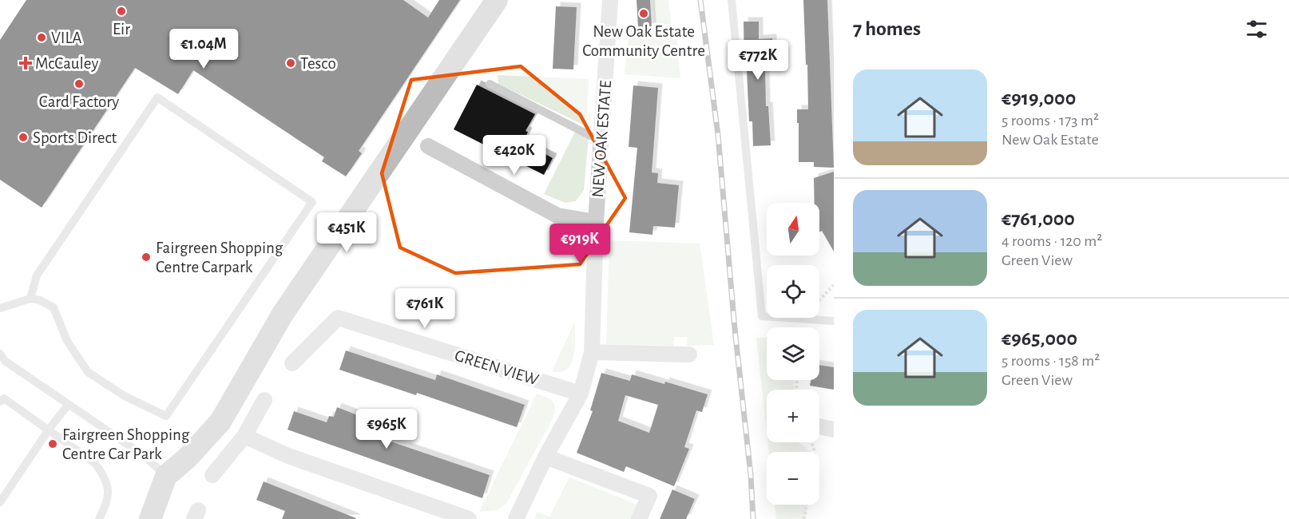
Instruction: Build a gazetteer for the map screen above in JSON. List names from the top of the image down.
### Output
{
  "streets": {
    "street": ["NEW OAK ESTATE", "GREEN VIEW"]
  },
  "crossings": [
    ["NEW OAK ESTATE", "GREEN VIEW"]
  ],
  "places": {
    "other": [
      "Eir",
      "New Oak Estate Community Centre",
      "VILA",
      "Tesco",
      "Card Factory",
      "Sports Direct",
      "Fairgreen Shopping Centre Carpark",
      "Fairgreen Shopping Centre Car Park"
    ],
    "health": ["McCauley"]
  },
  "north": "top",
  "page": {
    "heading": "7 homes",
    "price": [
      "€1.04M",
      "€772K",
      "€420K",
      "€451K",
      "€919K",
      "€761K",
      "€965K"
    ],
    "list": [
      {
        "name": "€919,000",
        "note": "5 rooms · 173 m² · New Oak Estate"
      },
      {
        "name": "€761,000",
        "note": "4 rooms · 120 m² · Green View"
      },
      {
        "name": "€965,000",
        "note": "5 rooms · 158 m² · Green View"
      }
    ],
    "map_buttons": ["+", "−"]
  }
}
